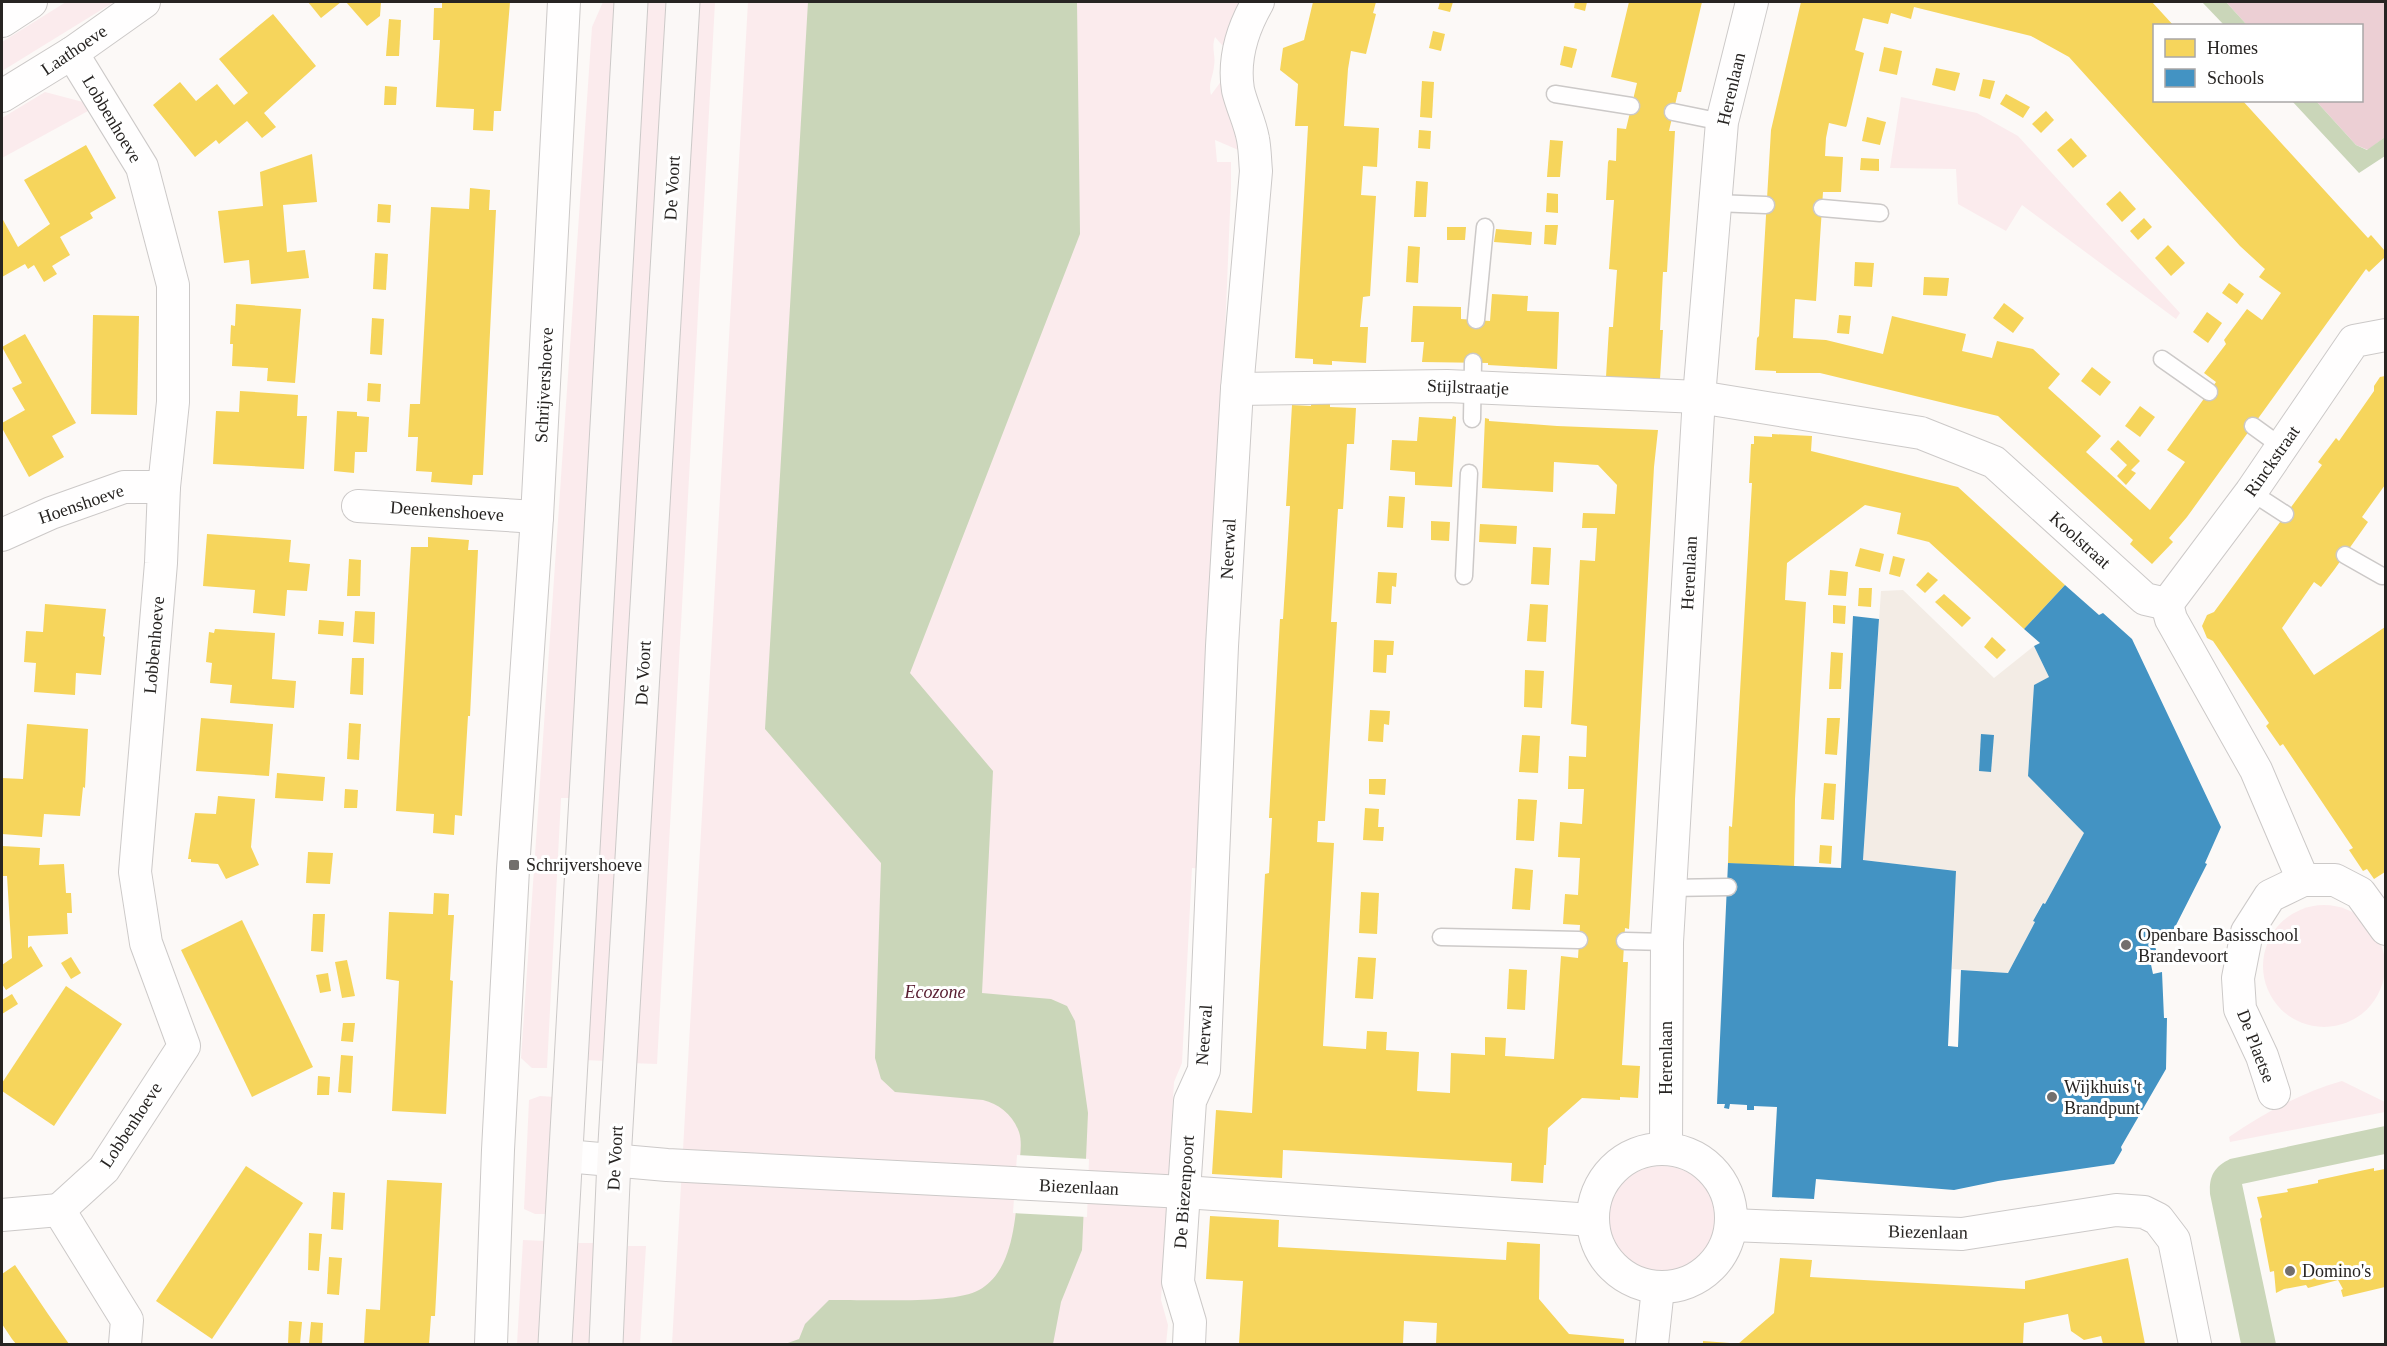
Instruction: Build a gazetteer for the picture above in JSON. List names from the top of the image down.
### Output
{
  "streets": {
    "street": [
      "Laathoeve",
      "Herenlaan",
      "Lobbenhoeve",
      "De Voort",
      "Schrijvershoeve",
      "Stijlstraatje",
      "Rinckstraat",
      "Hoenshoeve",
      "Deenkenshoeve",
      "Koolstraat",
      "Neerwal",
      "De Plaetse",
      "Biezenlaan",
      "De Biezenpoort"
    ]
  },
  "crossings": [
    ["Laathoeve", "Lobbenhoeve"],
    ["Herenlaan", "Stijlstraatje"],
    ["Herenlaan", "Koolstraat"],
    ["Herenlaan", "Biezenlaan"],
    ["Lobbenhoeve", "Hoenshoeve"],
    ["De Voort", "Biezenlaan"],
    ["Schrijvershoeve", "Deenkenshoeve"],
    ["Stijlstraatje", "Koolstraat"],
    ["Stijlstraatje", "Neerwal"],
    ["Rinckstraat", "Koolstraat"],
    ["Neerwal", "De Biezenpoort"],
    ["Biezenlaan", "De Biezenpoort"]
  ],
  "parks": ["Ecozone"],
  "places": {
    "transit": ["Schrijvershoeve"],
    "other": ["Openbare Basisschool Brandevoort", "Wijkhuis 't Brandpunt", "Domino's"]
  },
  "legend": ["Homes", "Schools"]
}
